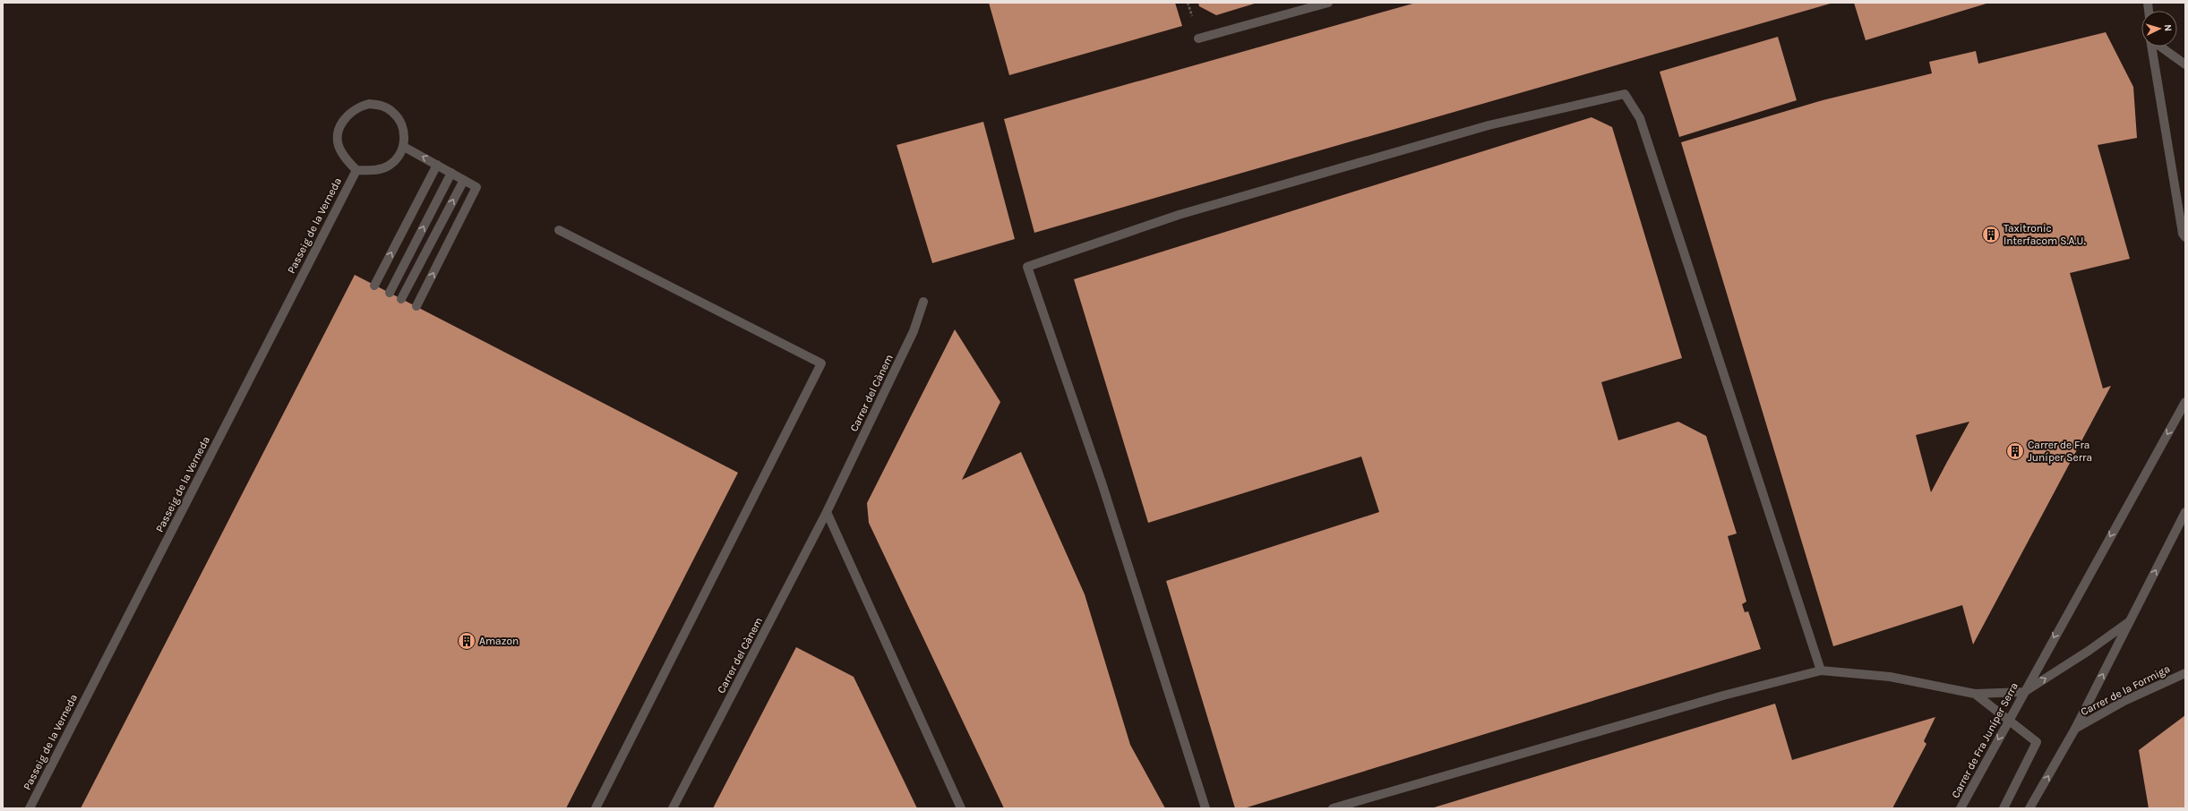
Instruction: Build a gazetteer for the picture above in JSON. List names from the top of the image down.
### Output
{
  "streets": {
    "street": [
      "Passeig de la Verneda",
      "Carrer del Cànem",
      "Carrer de la Formiga",
      "Carrer de Fra Juníper Serra"
    ]
  },
  "places": {
    "building": ["Taxitronic Interfacom S.A.U.", "Carrer de Fra Juníper Serra", "Amazon"]
  },
  "north": "right"
}
